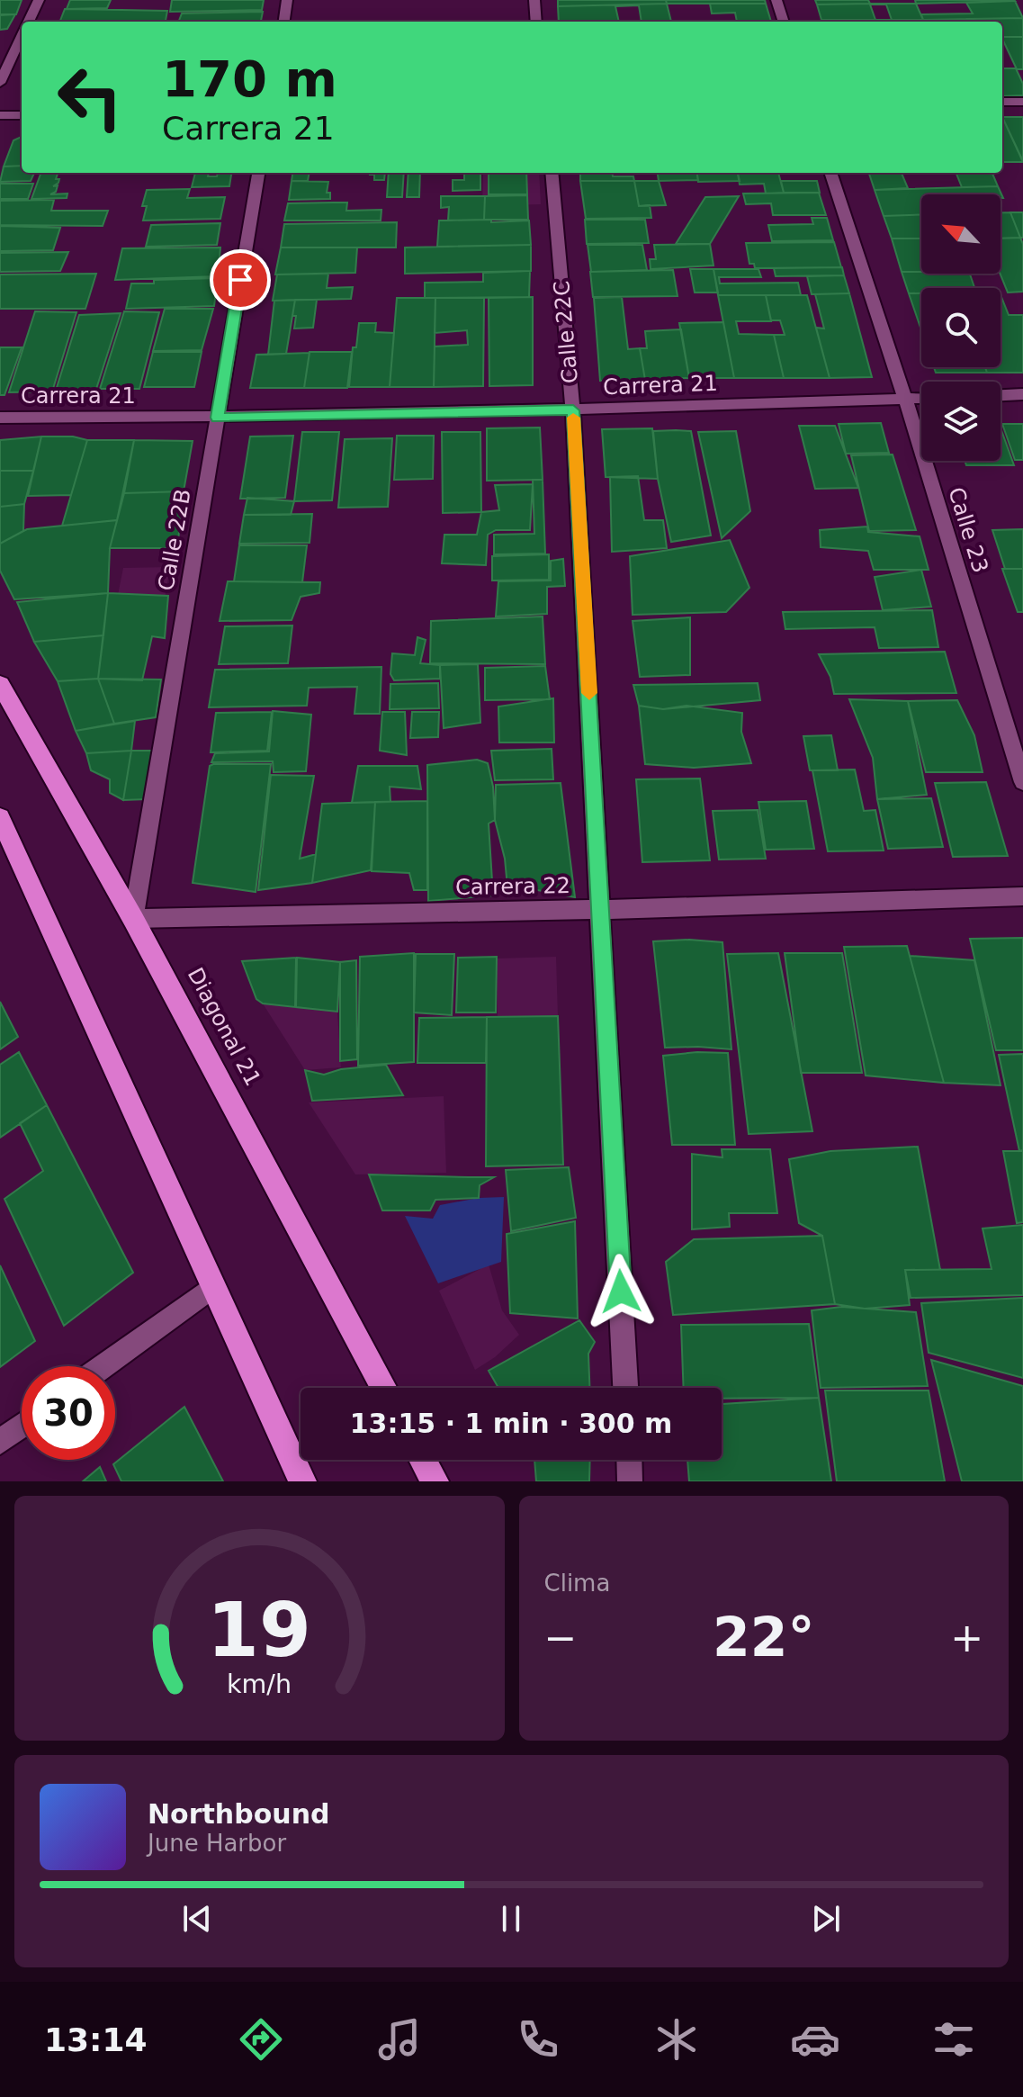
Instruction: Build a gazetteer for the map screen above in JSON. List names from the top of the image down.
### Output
{
  "streets": {
    "highway": ["Diagonal 21"],
    "street": [
      "Calle 22C",
      "Carrera 21",
      "Calle 23",
      "Calle 22B",
      "Carrera 22"
    ]
  },
  "crossings": [
    ["Calle 22C", "Carrera 21"],
    ["Calle 22C", "Carrera 22"],
    ["Carrera 21", "Calle 23"],
    ["Carrera 21", "Calle 22B"],
    ["Calle 22B", "Carrera 22"],
    ["Calle 22B", "Diagonal 21"],
    ["Carrera 22", "Diagonal 21"]
  ],
  "north": "top left",
  "page": {
    "turn": ["170 m", "Carrera 21"],
    "limit": "30",
    "trip": "13:15 · 1 min · 300 m",
    "tile": "Clima",
    "heat": ["−", "22°", "+"],
    "song": ["Northbound", "June Harbor"],
    "tabs": "13:14",
    "gauge": ["19", "km/h"]
  }
}
